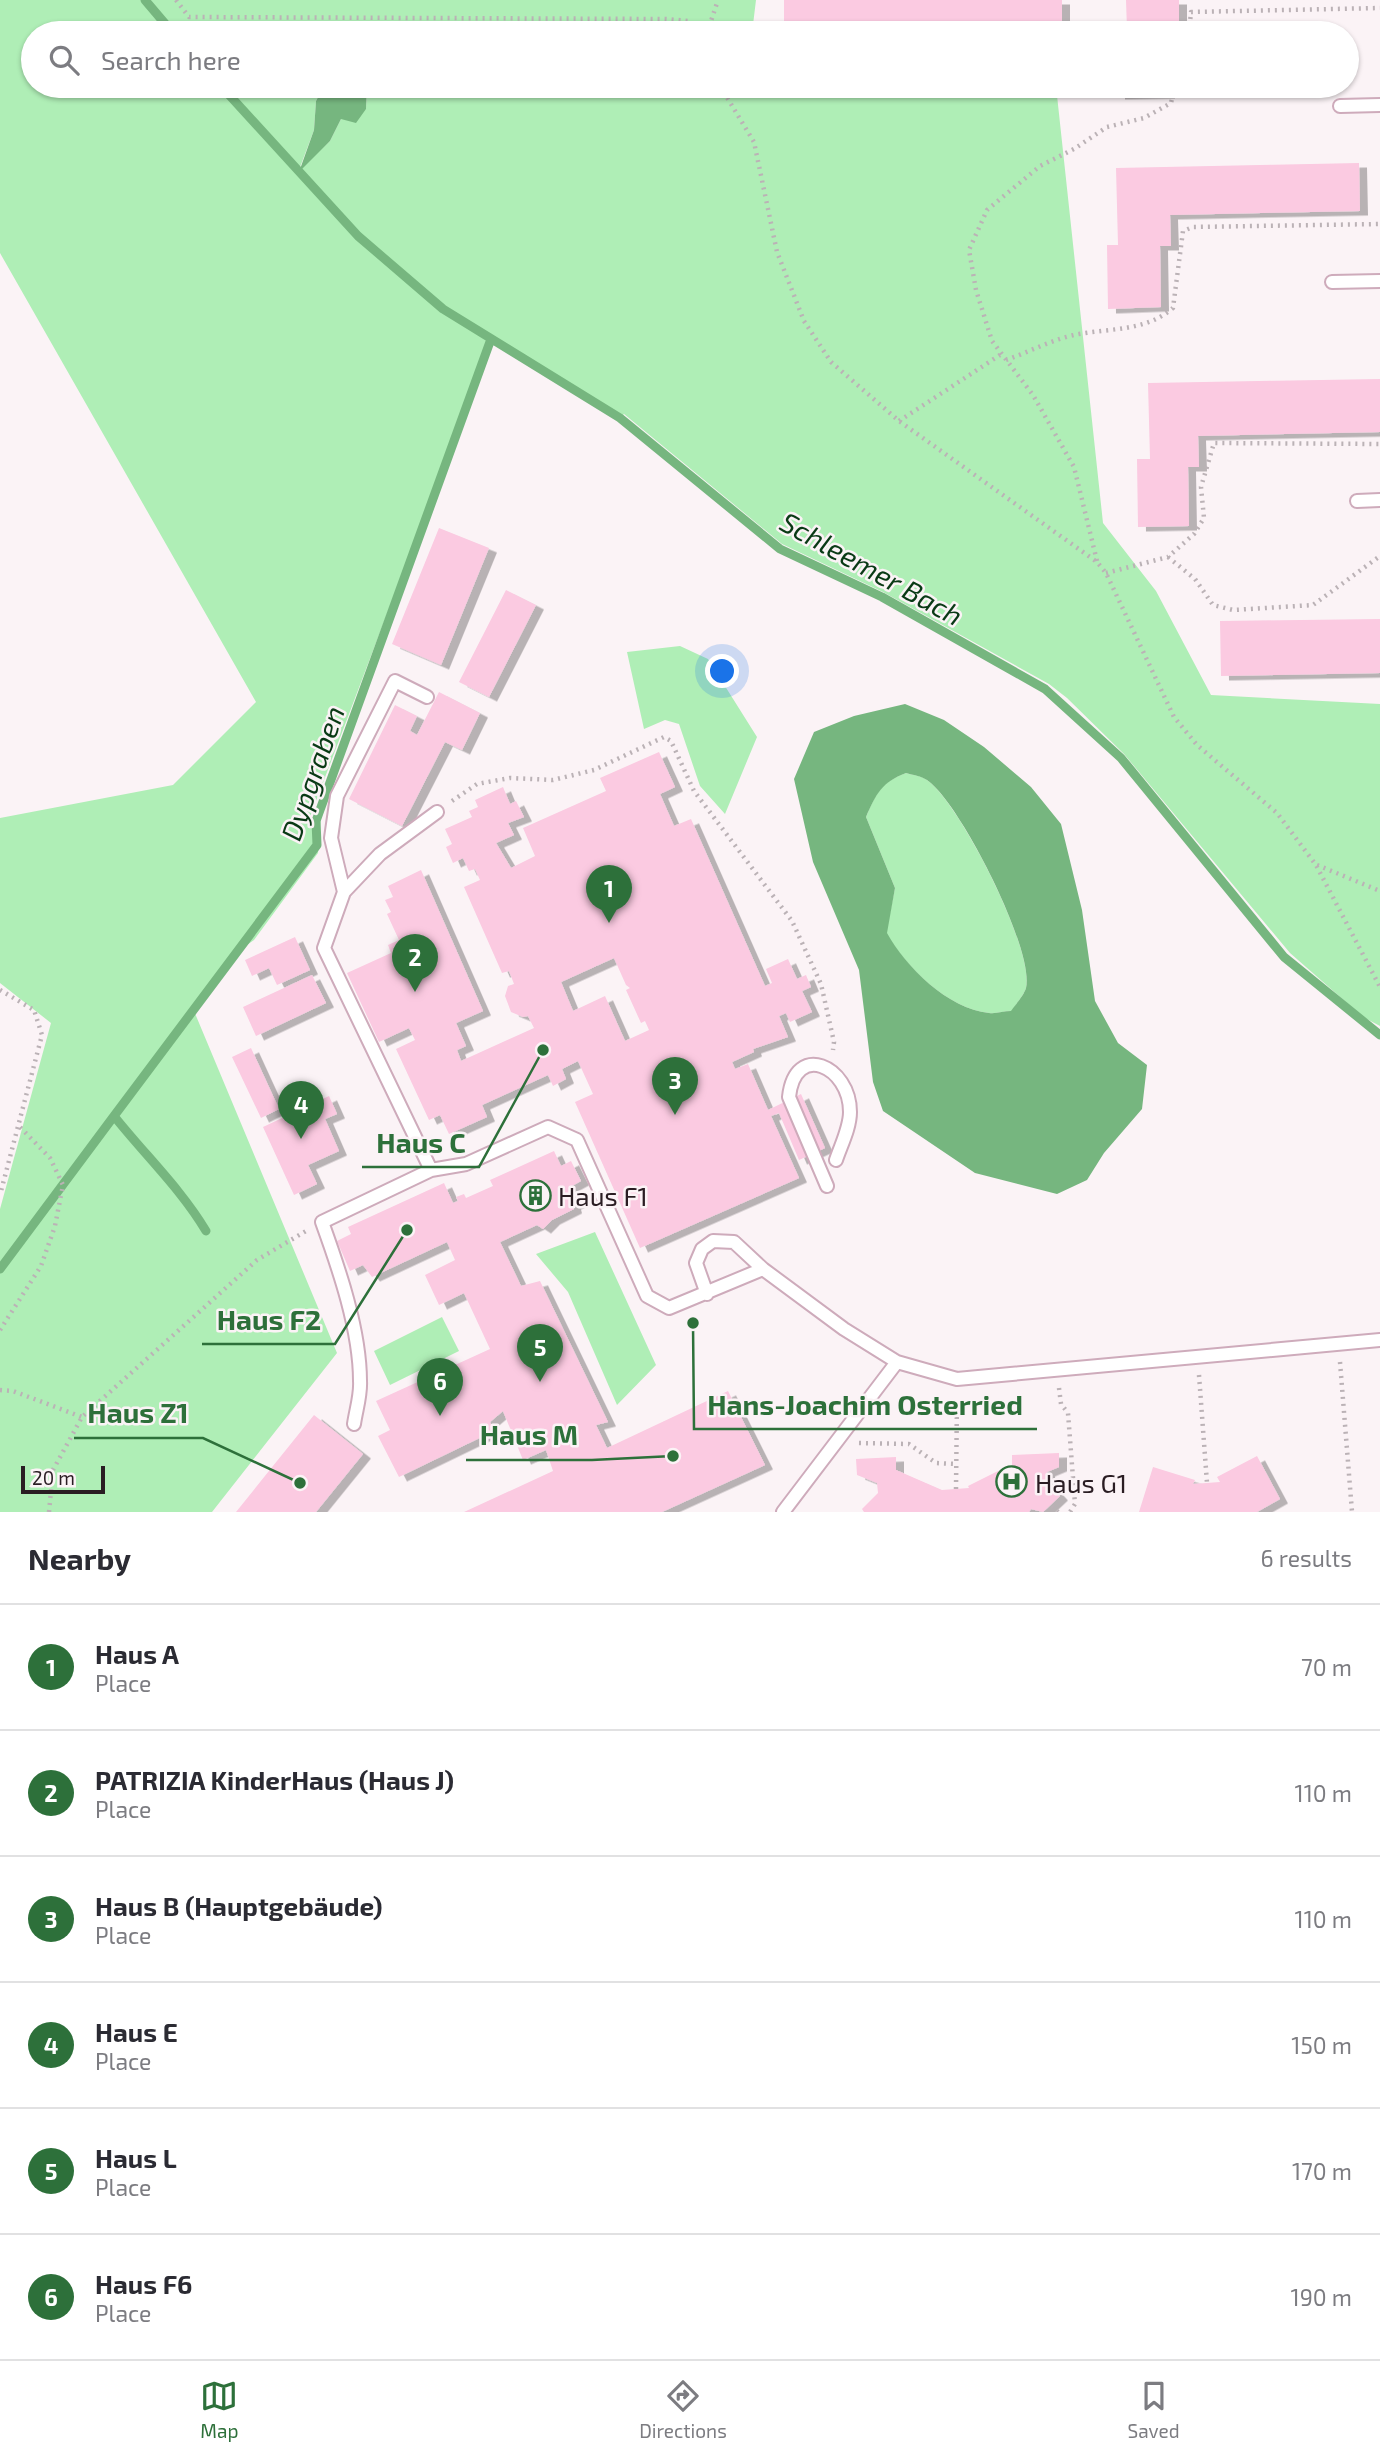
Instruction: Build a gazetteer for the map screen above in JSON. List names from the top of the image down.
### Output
{
  "water": ["Schleemer Bach", "Dypgraben"],
  "places": {
    "other": [
      "Haus C",
      "Haus F2",
      "Hans-Joachim Osterried",
      "Haus M",
      "Haus Z1"
    ],
    "building": ["Haus F1"],
    "hospital": ["Haus G1"]
  },
  "scale_bar": "20 m",
  "page": {
    "search": "Search here",
    "pins": [
      "1",
      "2",
      "3",
      "4",
      "5",
      "6"
    ],
    "scale": "20 m",
    "heading": ["Nearby", "6 results"],
    "list": [
      {
        "mark": "1",
        "name": "Haus A",
        "note": "Place",
        "value": "70 m"
      },
      {
        "mark": "2",
        "name": "PATRIZIA KinderHaus (Haus J)",
        "note": "Place",
        "value": "110 m"
      },
      {
        "mark": "3",
        "name": "Haus B (Hauptgebäude)",
        "note": "Place",
        "value": "110 m"
      },
      {
        "mark": "4",
        "name": "Haus E",
        "note": "Place",
        "value": "150 m"
      },
      {
        "mark": "5",
        "name": "Haus L",
        "note": "Place",
        "value": "170 m"
      },
      {
        "mark": "6",
        "name": "Haus F6",
        "note": "Place",
        "value": "190 m"
      }
    ],
    "nav": ["Map", "Directions", "Saved"]
  }
}
